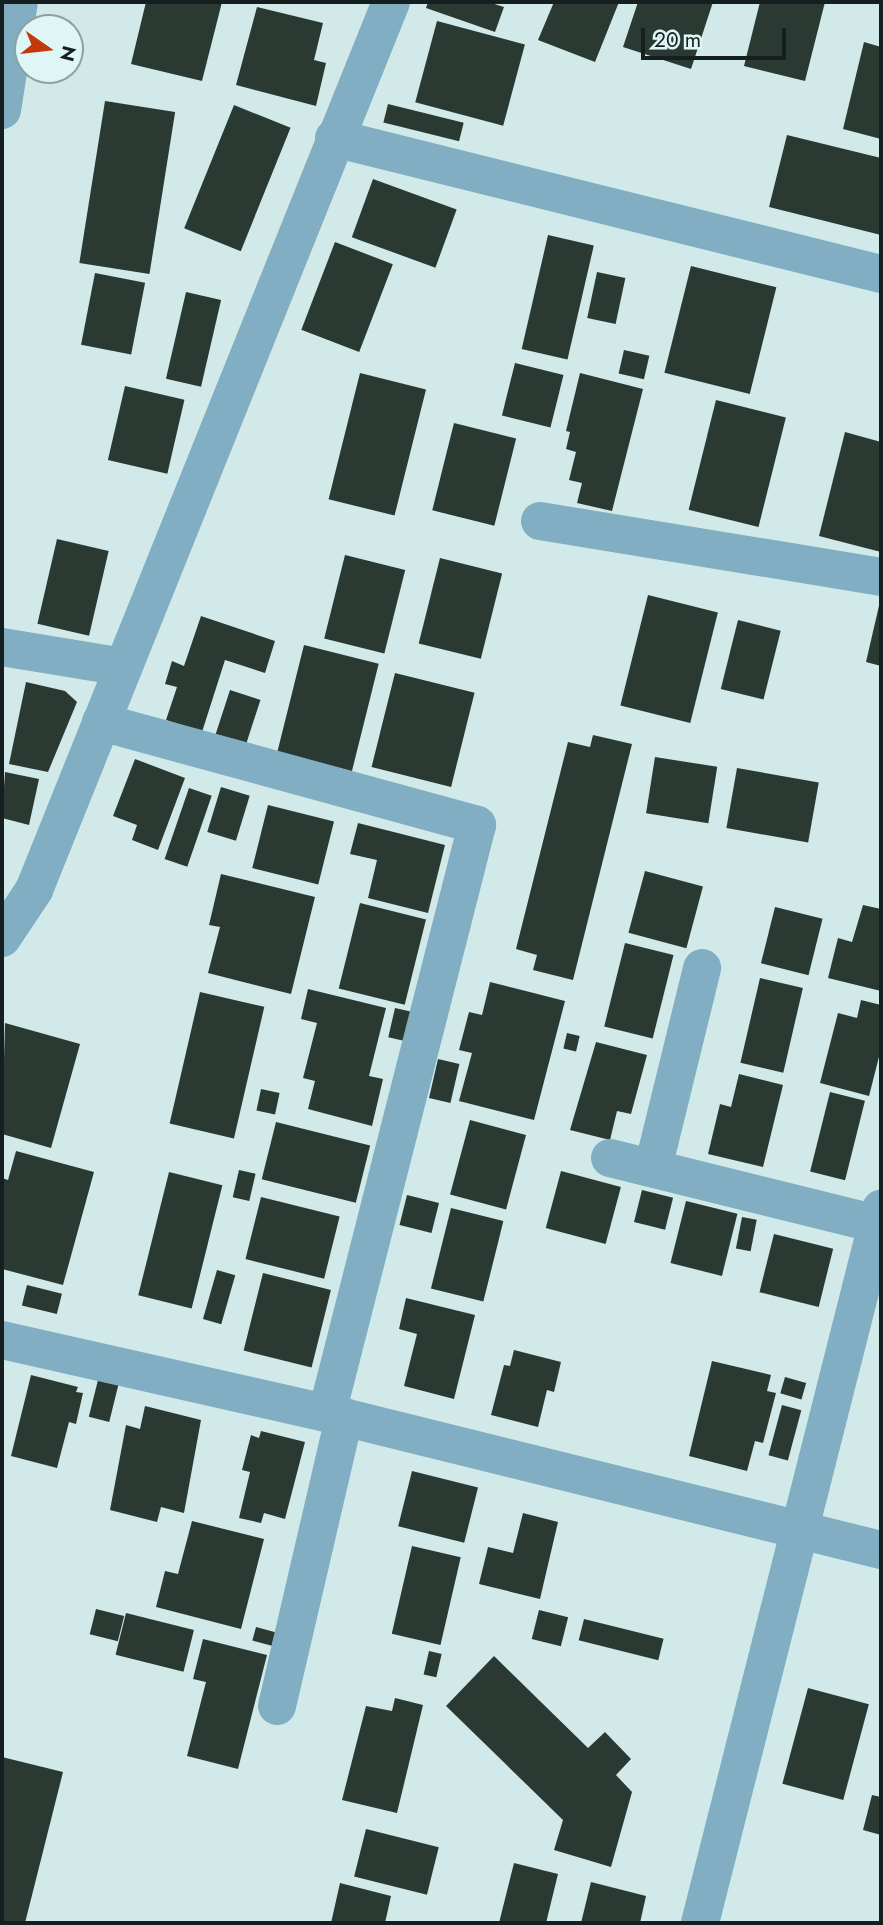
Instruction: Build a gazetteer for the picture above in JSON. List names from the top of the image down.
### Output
{
  "scale_bar": "20 m",
  "north": "right"
}
